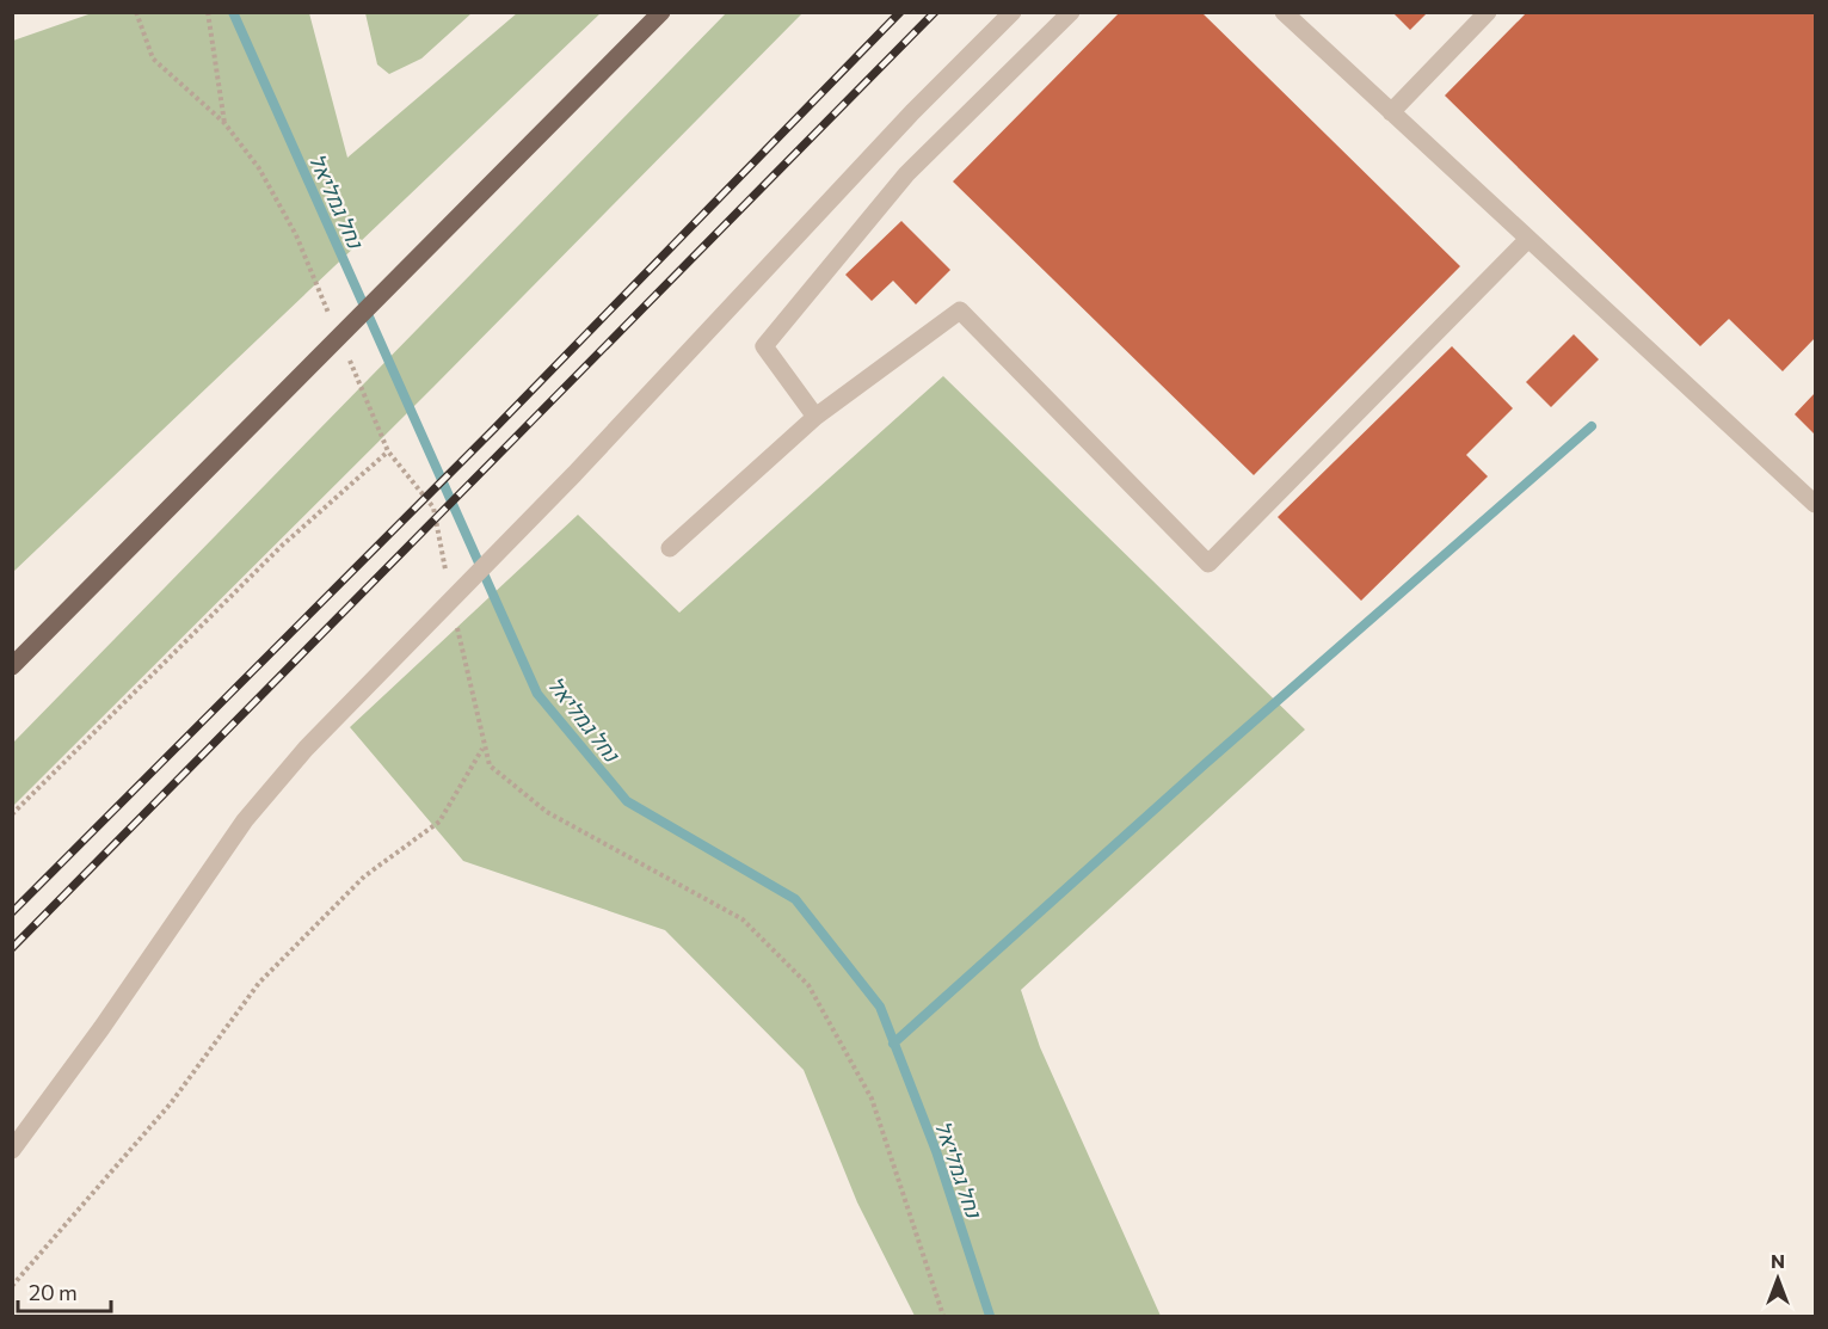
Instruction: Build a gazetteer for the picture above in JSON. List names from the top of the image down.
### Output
{
  "water": ["נחל גמליאל"],
  "scale_bar": "20 m",
  "north": "top"
}
